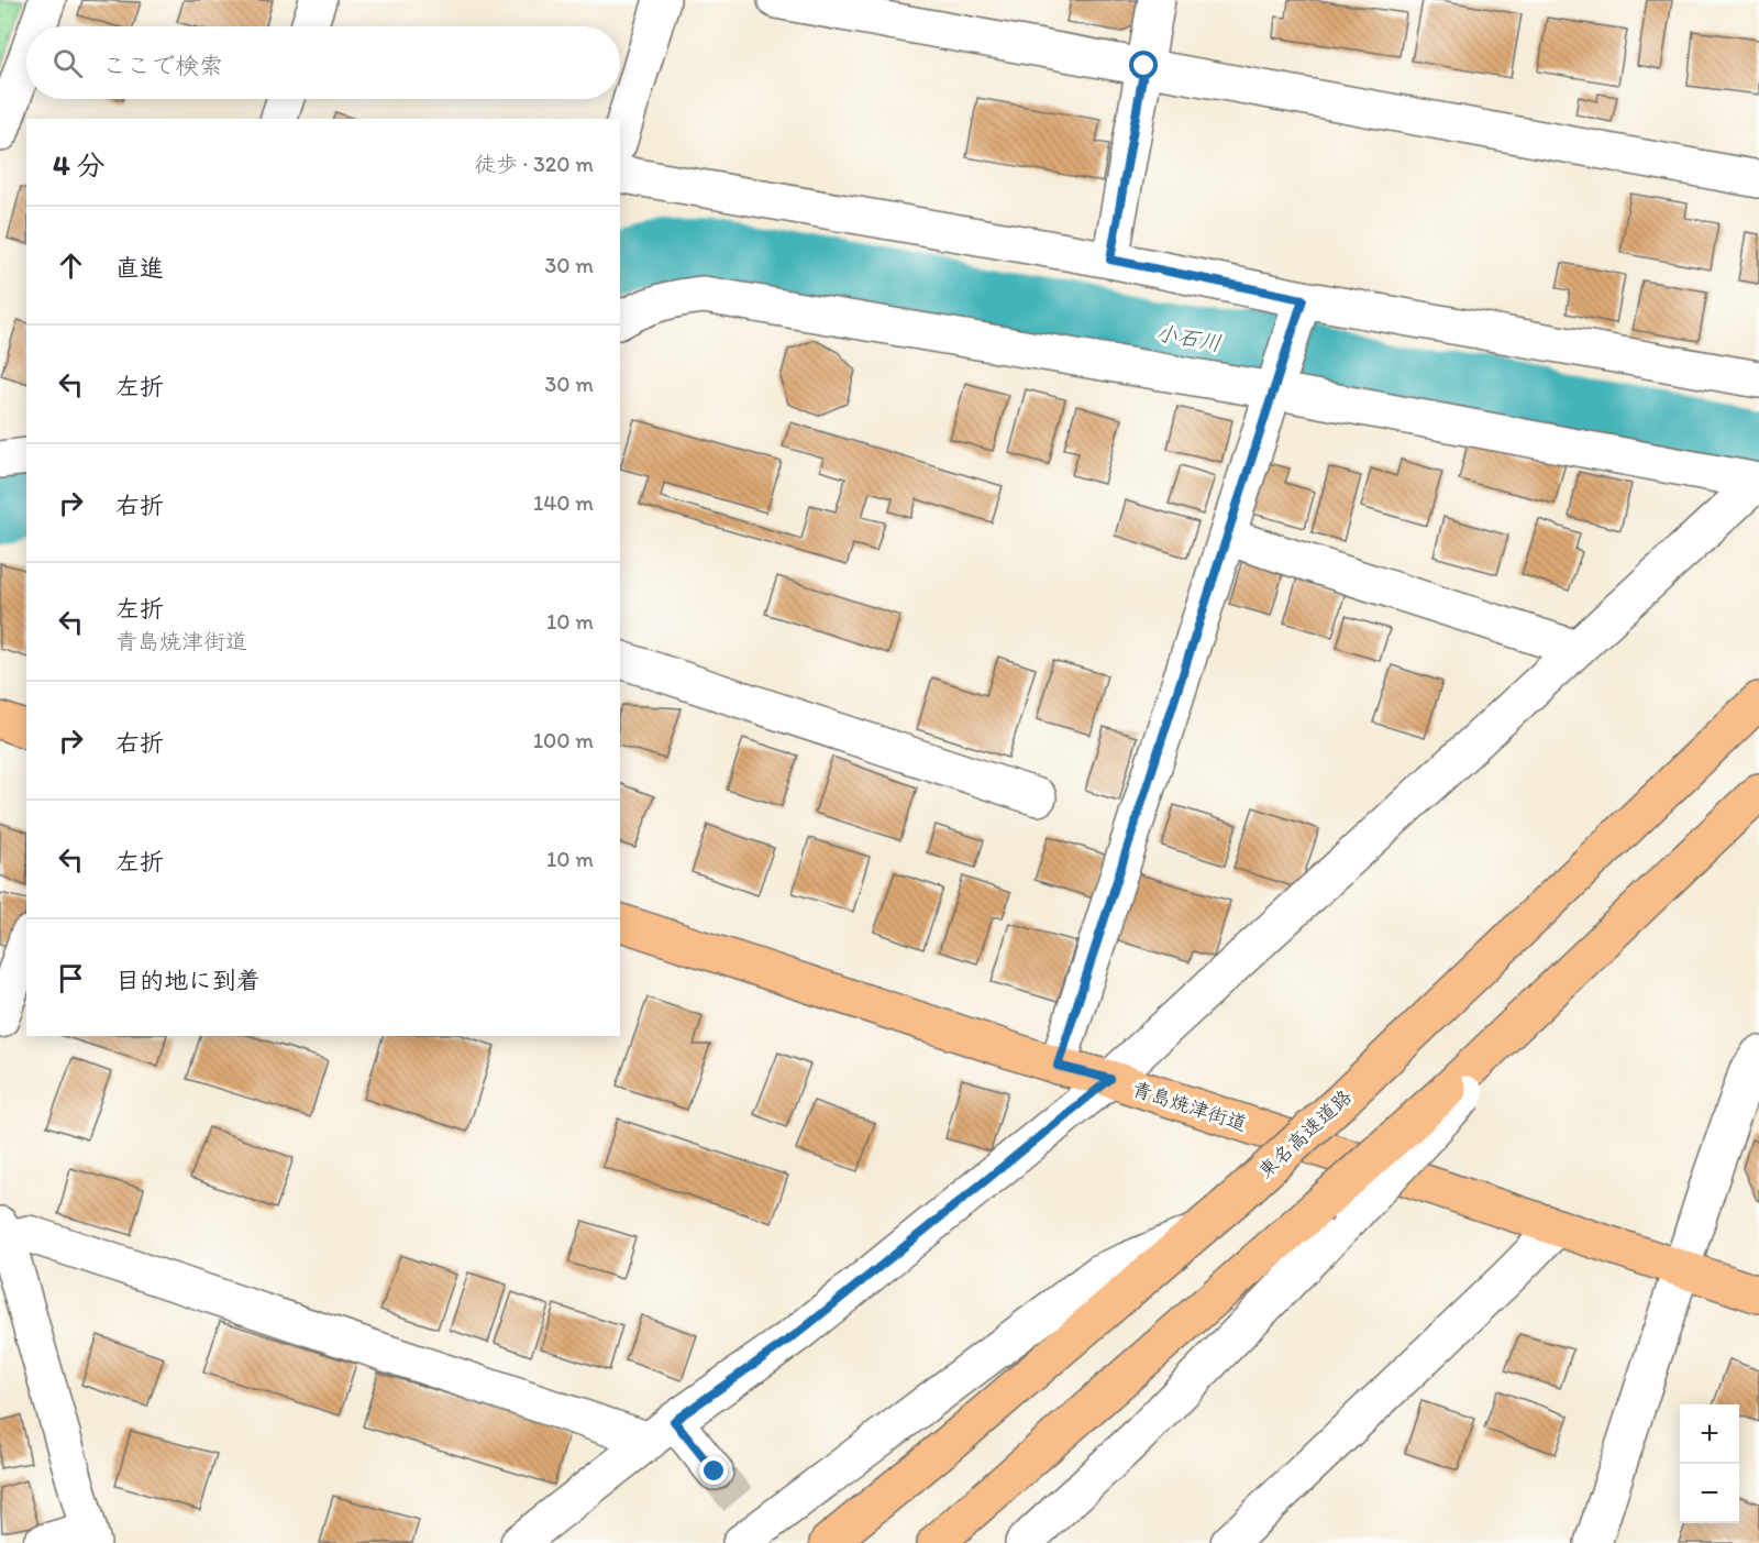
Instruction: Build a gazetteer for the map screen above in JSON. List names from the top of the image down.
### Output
{
  "streets": {
    "main road": ["青島焼津街道", "東名高速道路"]
  },
  "water": ["小石川"],
  "page": {
    "search": "ここで検索",
    "heading": ["4 分", "徒歩 · 320 m"],
    "list": [
      ["直進", "30 m"],
      ["左折", "30 m"],
      ["右折", "140 m"],
      ["左折", "青島焼津街道", "10 m"],
      ["右折", "100 m"],
      ["左折", "10 m"],
      "目的地に到着"
    ],
    "map_buttons": ["+", "−"]
  }
}
